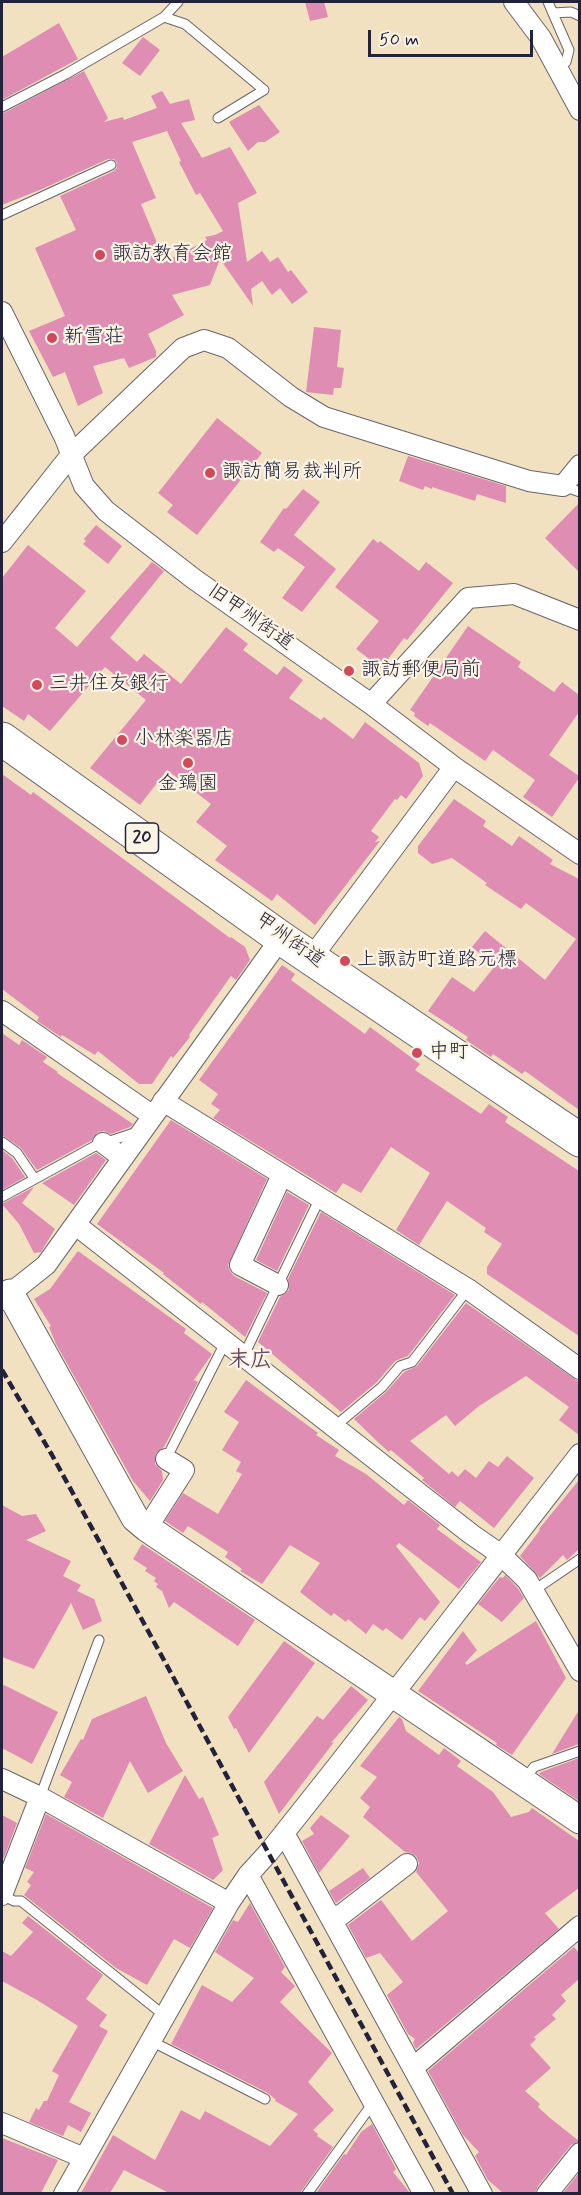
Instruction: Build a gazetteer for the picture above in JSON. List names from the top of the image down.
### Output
{
  "streets": {
    "highway": ["20", "甲州街道"],
    "street": ["旧甲州街道"]
  },
  "districts": ["末広"],
  "places": [
    "諏訪教育会館",
    "新雪荘",
    "諏訪簡易裁判所",
    "諏訪郵便局前",
    "三井住友銀行",
    "小林楽器店",
    "金鵄園",
    "上諏訪町道路元標",
    "中町"
  ],
  "scale_bar": "50 m"
}
